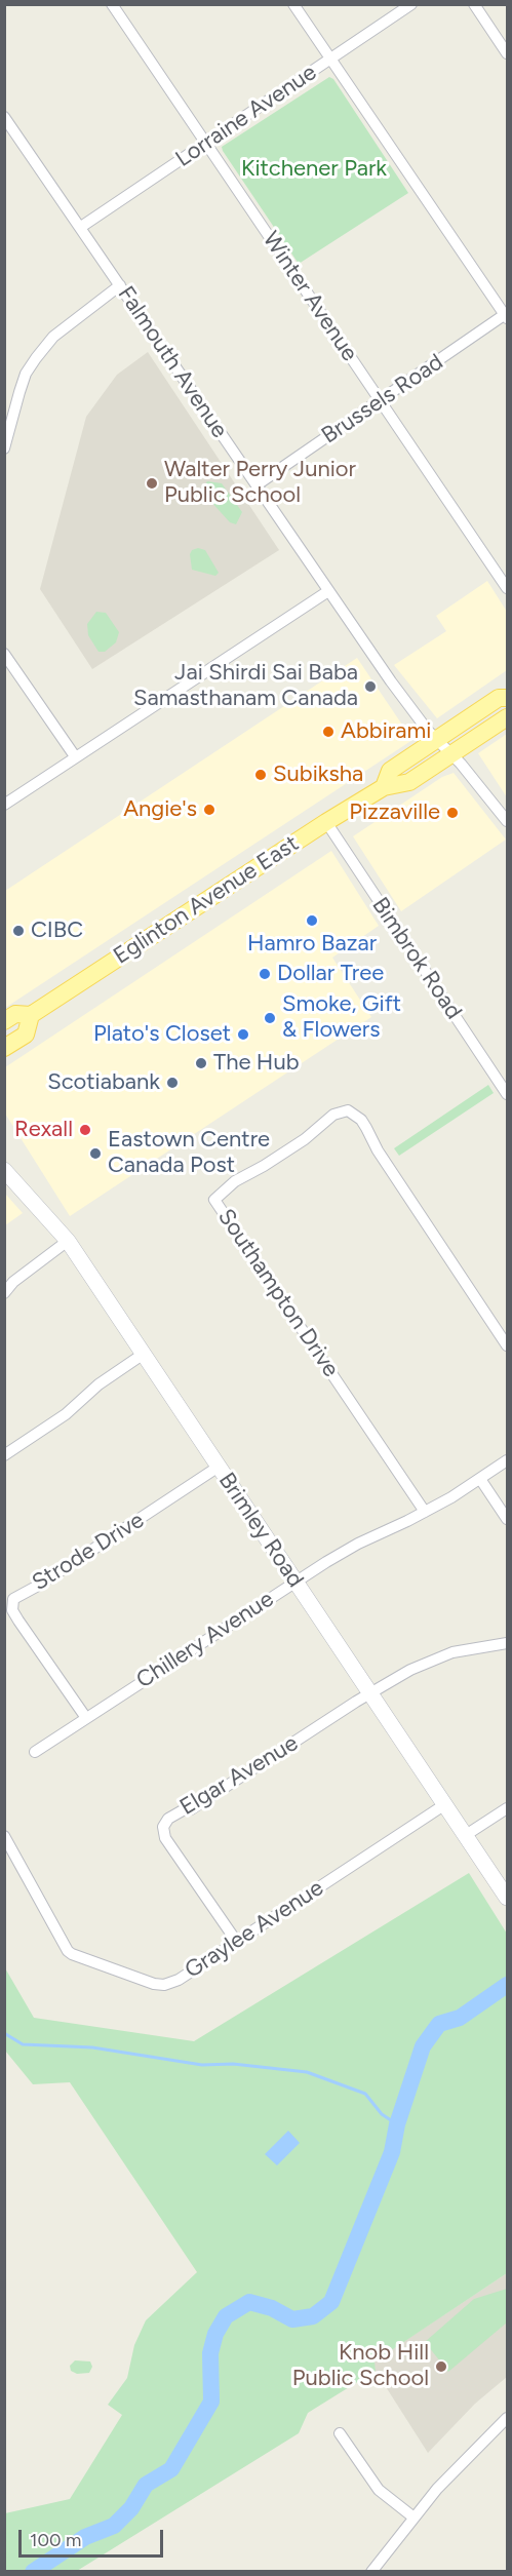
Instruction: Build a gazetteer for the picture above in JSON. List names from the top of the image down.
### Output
{
  "streets": {
    "main road": ["Eglinton Avenue East", "Brimley Road"],
    "street": [
      "Lorraine Avenue",
      "Winter Avenue",
      "Falmouth Avenue",
      "Brussels Road",
      "Bimbrok Road",
      "Southampton Drive",
      "Strode Drive",
      "Chillery Avenue",
      "Elgar Avenue",
      "Graylee Avenue"
    ]
  },
  "crossings": [
    ["Lorraine Avenue", "Winter Avenue"],
    ["Lorraine Avenue", "Falmouth Avenue"],
    ["Winter Avenue", "Brussels Road"],
    ["Falmouth Avenue", "Brussels Road"],
    ["Falmouth Avenue", "Eglinton Avenue East"],
    ["Eglinton Avenue East", "Bimbrok Road"],
    ["Southampton Drive", "Chillery Avenue"],
    ["Brimley Road", "Strode Drive"],
    ["Brimley Road", "Chillery Avenue"],
    ["Brimley Road", "Elgar Avenue"],
    ["Brimley Road", "Graylee Avenue"],
    ["Strode Drive", "Chillery Avenue"],
    ["Elgar Avenue", "Graylee Avenue"]
  ],
  "parks": ["Kitchener Park"],
  "places": [
    "Walter Perry Junior Public School",
    "Jai Shirdi Sai Baba Samasthanam Canada",
    "Abbirami",
    "Subiksha",
    "Angie's",
    "Pizzaville",
    "Hamro Bazar",
    "CIBC",
    "Dollar Tree",
    "Smoke, Gift & Flowers",
    "Plato's Closet",
    "The Hub",
    "Scotiabank",
    "Rexall",
    "Eastown Centre Canada Post",
    "Knob Hill Public School"
  ],
  "scale_bar": "100 m"
}
